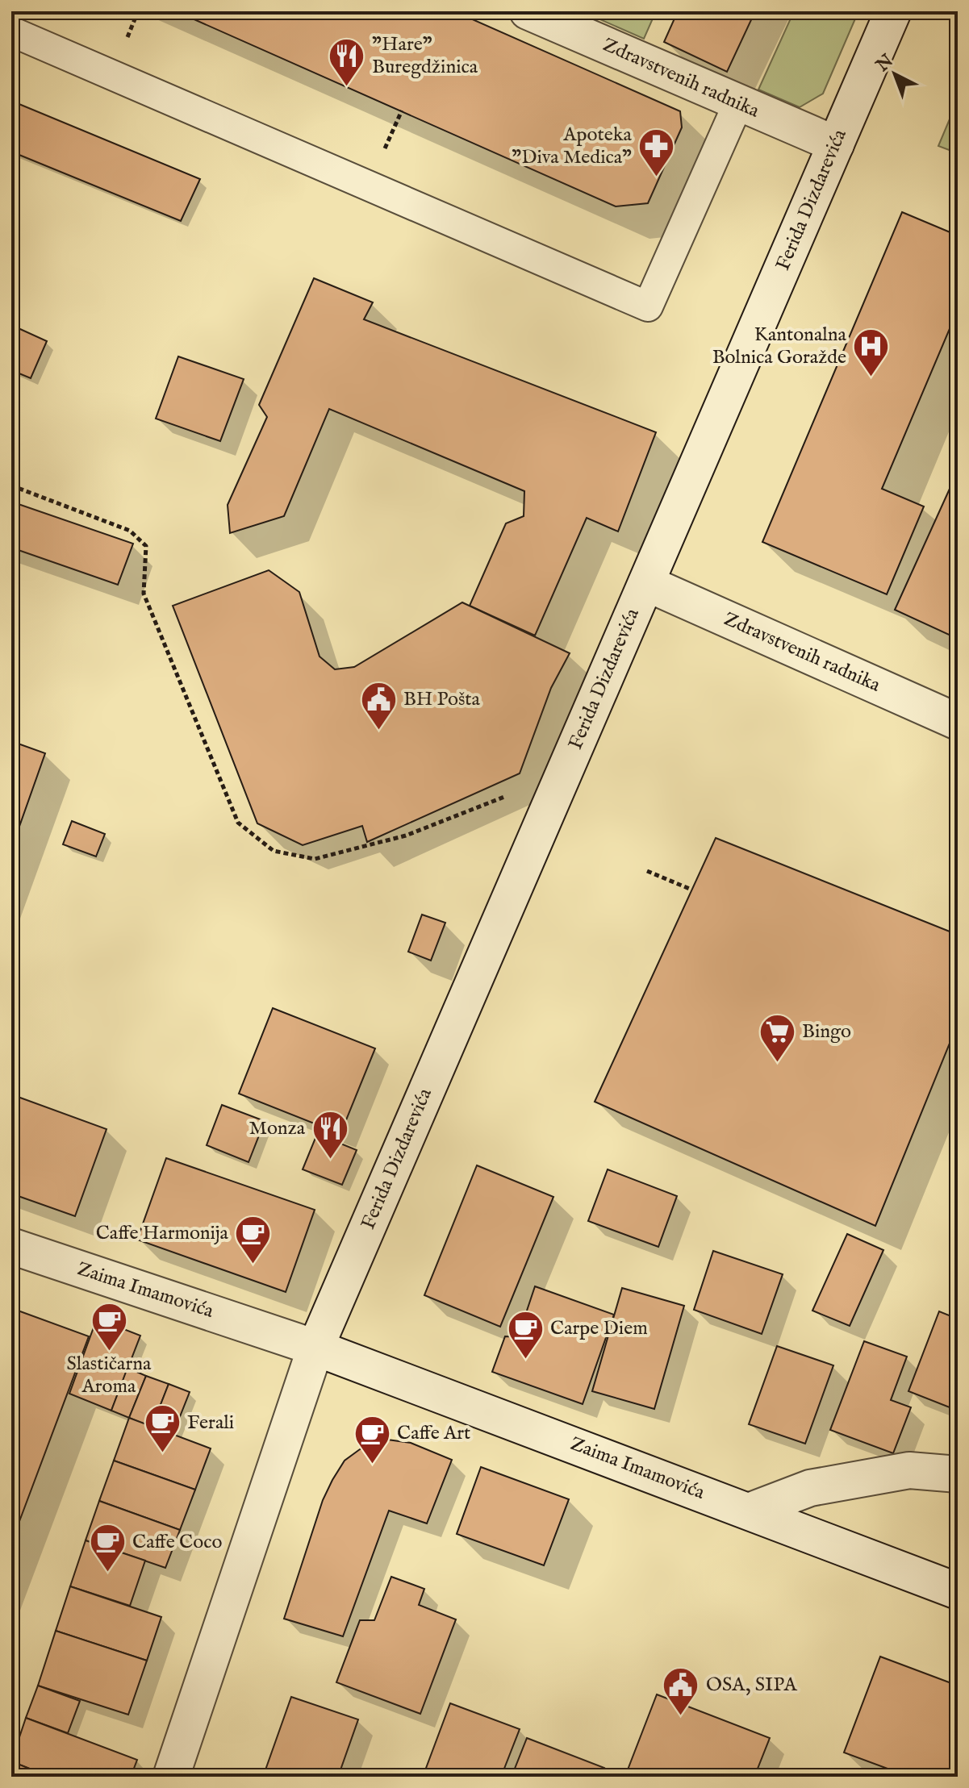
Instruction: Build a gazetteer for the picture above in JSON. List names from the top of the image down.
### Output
{
  "streets": {
    "main road": ["Zdravstvenih radnika", "Ferida Dizdarevića", "Zaima Imamovića"]
  },
  "crossings": [
    ["Zdravstvenih radnika", "Ferida Dizdarevića"],
    ["Ferida Dizdarevića", "Zaima Imamovića"]
  ],
  "places": {
    "restaurant": ["\"Hare\" Buregdžinica", "Monza"],
    "pharmacy": ["Apoteka \"Diva Medica\""],
    "hospital": ["Kantonalna Bolnica Goražde"],
    "public building": ["BH Pošta", "OSA, SIPA"],
    "supermarket": ["Bingo"],
    "cafe": [
      "Caffe Harmonija",
      "Slastičarna Aroma",
      "Carpe Diem",
      "Ferali",
      "Caffe Art",
      "Caffe Coco"
    ]
  },
  "north": "top left"
}
